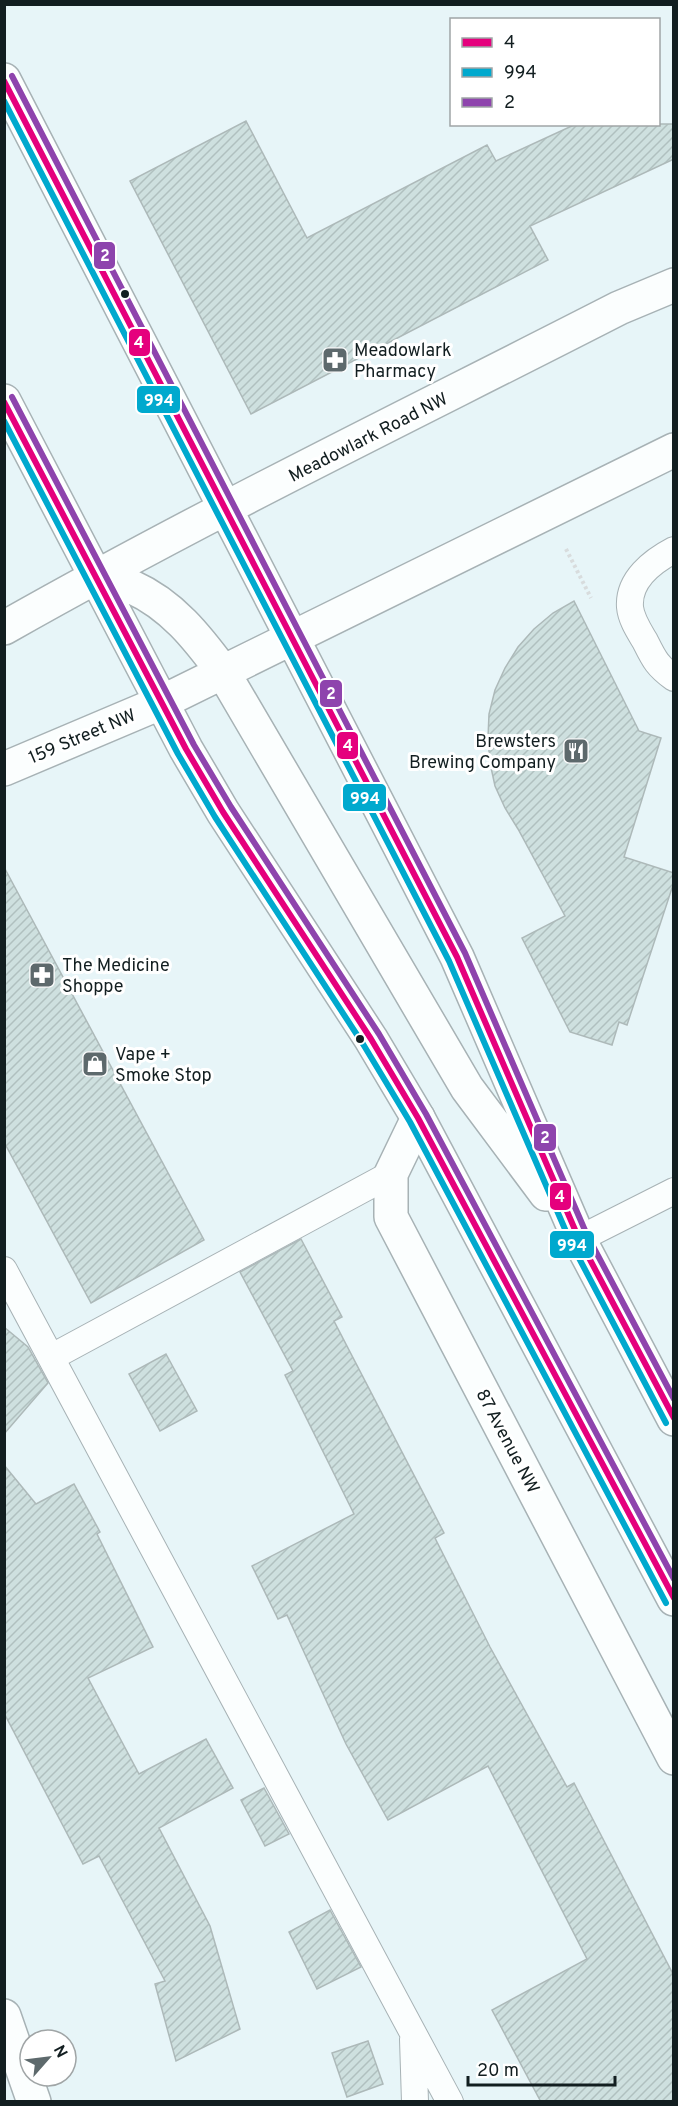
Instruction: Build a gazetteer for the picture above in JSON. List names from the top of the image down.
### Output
{
  "streets": {
    "main road": ["Meadowlark Road NW", "159 Street NW", "87 Avenue NW"]
  },
  "places": {
    "pharmacy": ["Meadowlark Pharmacy", "The Medicine Shoppe"],
    "restaurant": ["Brewsters Brewing Company"],
    "shop": ["Vape + Smoke Stop"]
  },
  "lines": ["transit line 2", "transit line 4", "transit line 994"],
  "legend": ["4", "994", "2"],
  "scale_bar": "20 m",
  "north": "top right"
}
